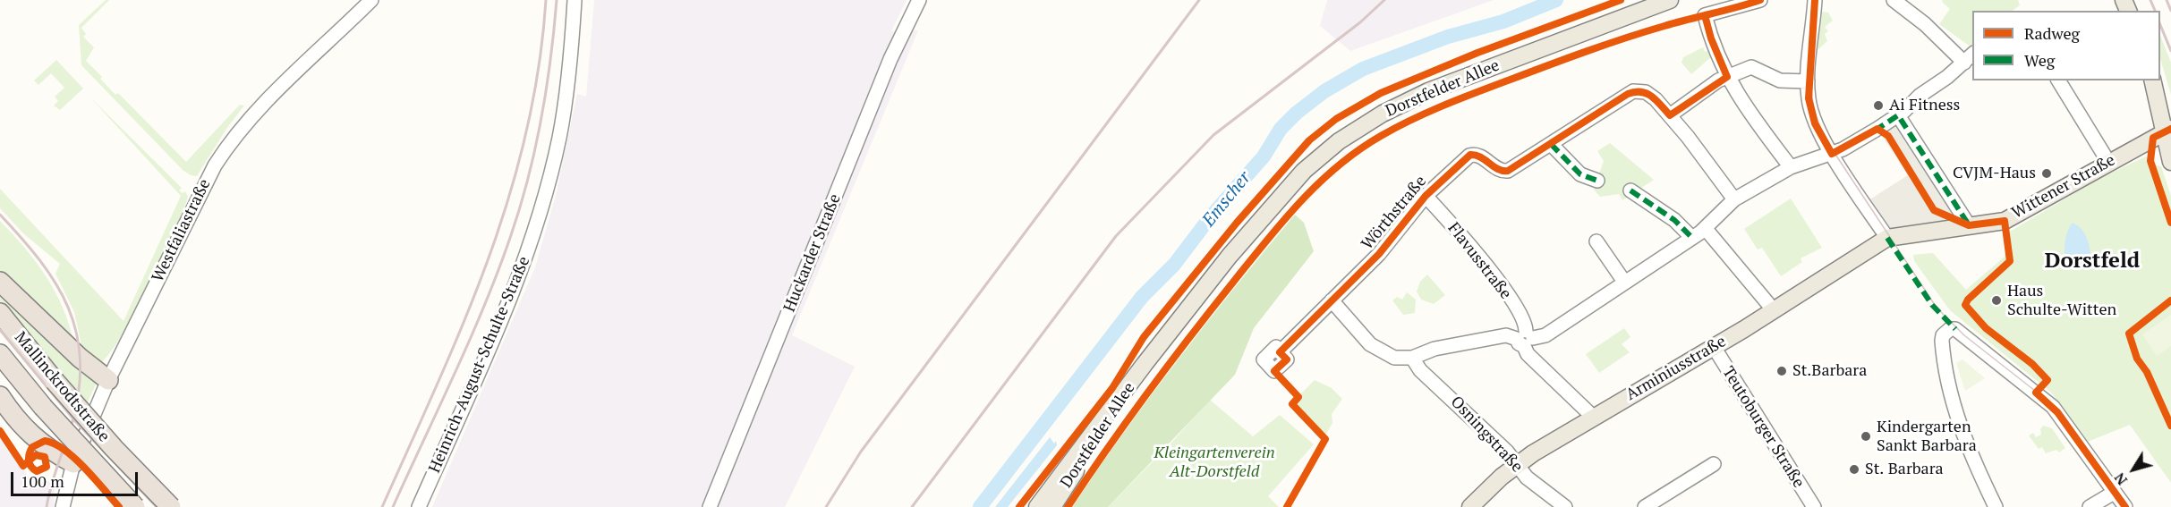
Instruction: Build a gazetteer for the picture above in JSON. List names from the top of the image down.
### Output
{
  "streets": {
    "highway": ["Mallinckrodtstraße"],
    "main road": ["Dorstfelder Allee", "Wittener Straße", "Arminiusstraße"],
    "street": [
      "Wörthstraße",
      "Westfaliastraße",
      "Huckarder Straße",
      "Flavusstraße",
      "Heinrich-August-Schulte-Straße",
      "Teutoburger Straße",
      "Osningstraße"
    ]
  },
  "crossings": [
    ["Wittener Straße", "Arminiusstraße"],
    ["Wörthstraße", "Flavusstraße"],
    ["Flavusstraße", "Arminiusstraße"],
    ["Arminiusstraße", "Teutoburger Straße"],
    ["Arminiusstraße", "Osningstraße"]
  ],
  "districts": ["Dorstfeld"],
  "water": ["Emscher"],
  "parks": ["Kleingartenverein Alt-Dorstfeld"],
  "places": [
    "Ai Fitness",
    "CVJM-Haus",
    "Haus Schulte-Witten",
    "St.Barbara",
    "Kindergarten Sankt Barbara",
    "St. Barbara"
  ],
  "legend": ["Radweg", "Weg"],
  "scale_bar": "100 m",
  "north": "bottom left"
}
